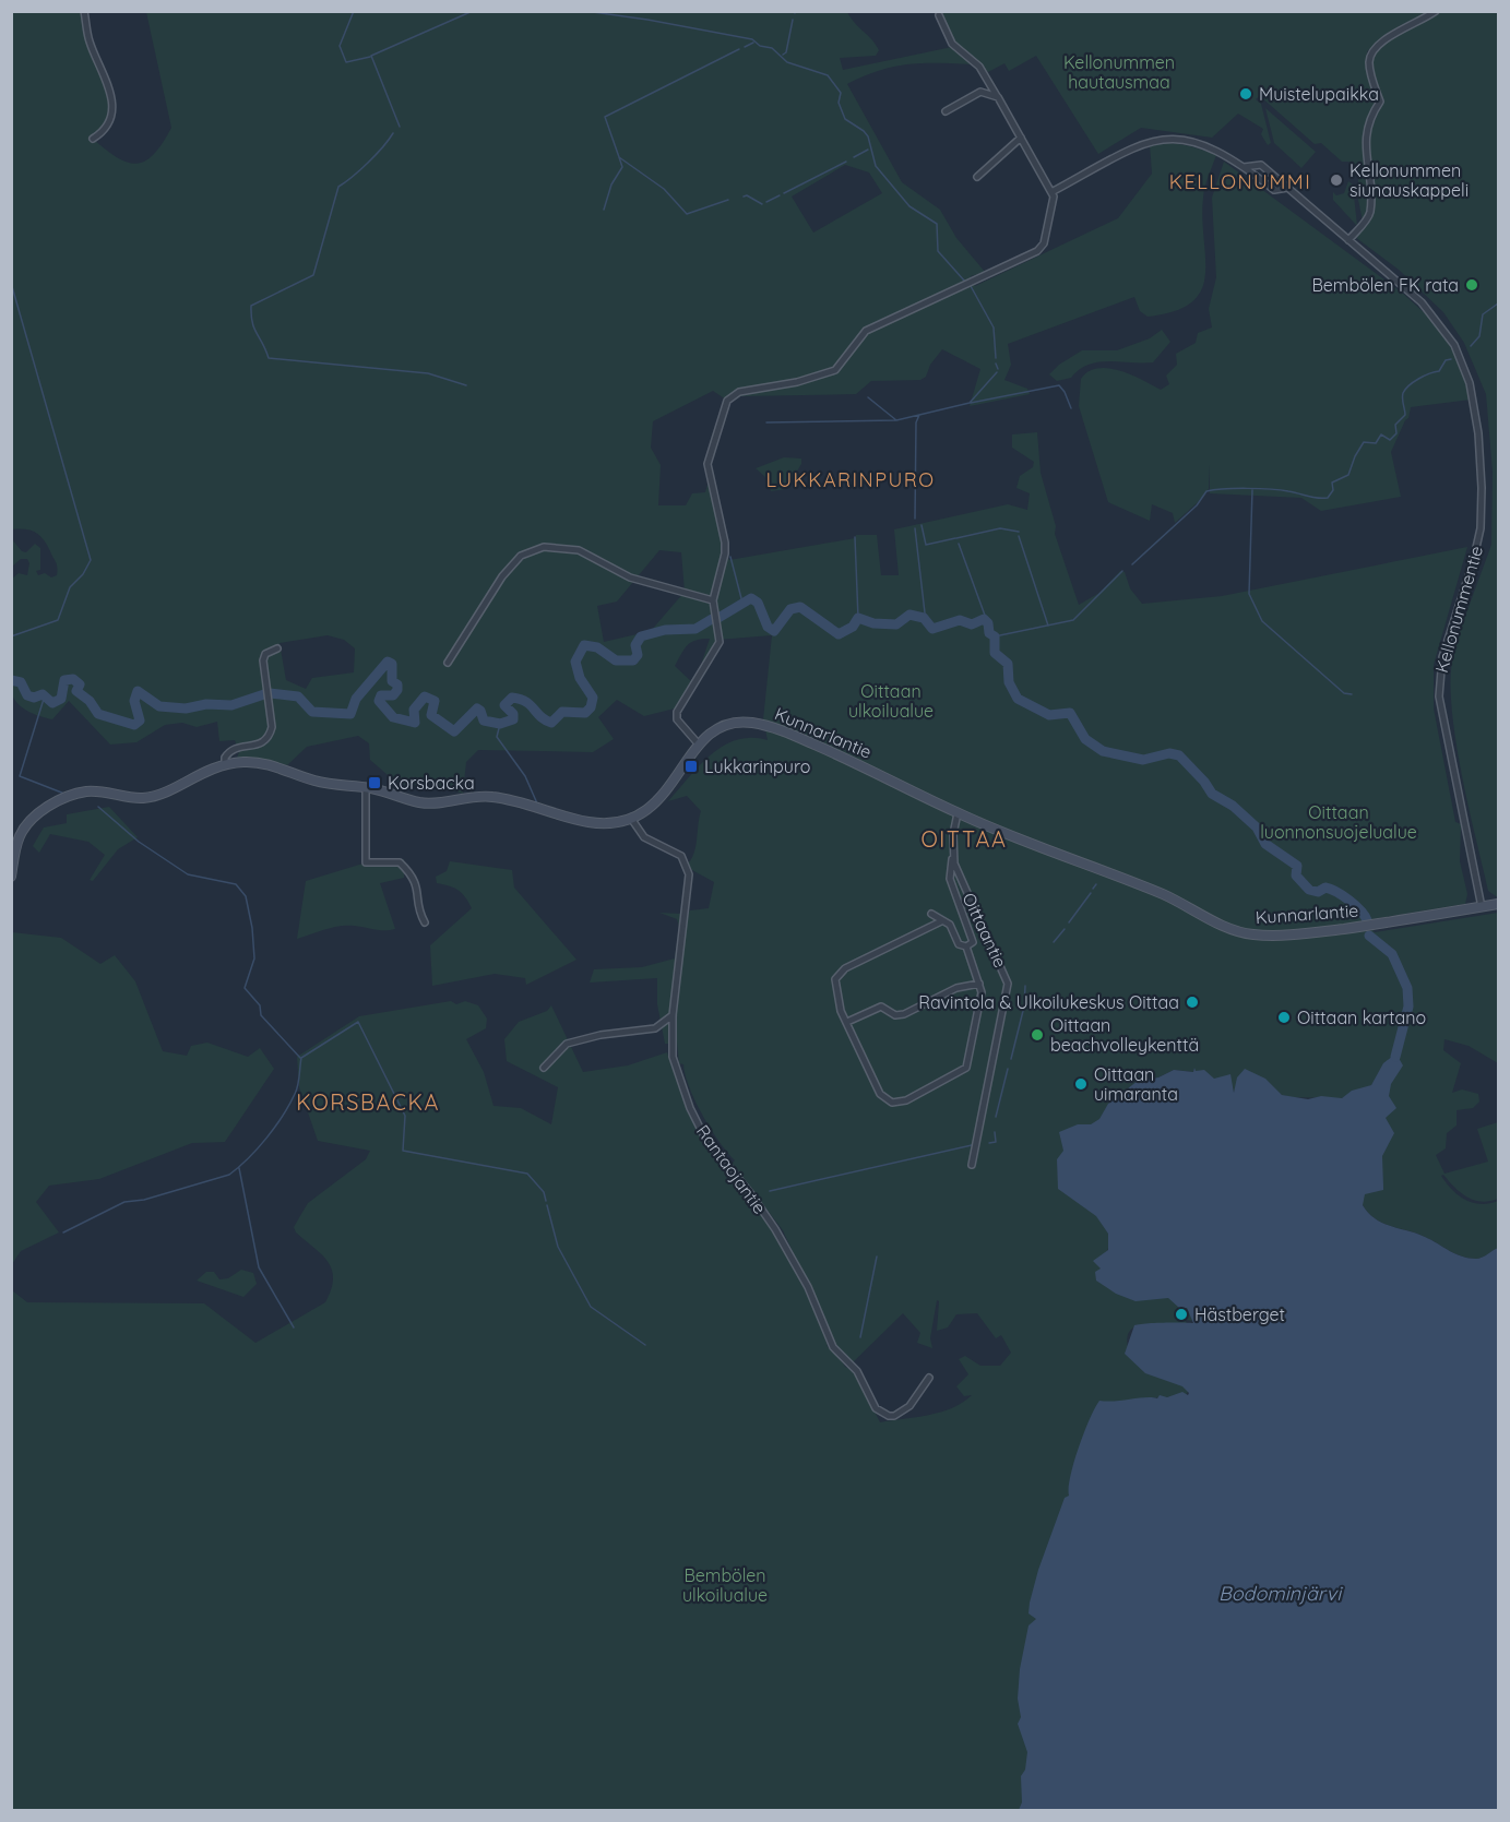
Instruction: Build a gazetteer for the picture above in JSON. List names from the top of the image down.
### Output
{
  "streets": {
    "main road": ["Kunnarlantie"],
    "street": ["Kellonummentie", "Oittaantie", "Rantaojantie"]
  },
  "crossings": [
    ["Kellonummentie", "Kunnarlantie"],
    ["Kunnarlantie", "Oittaantie"],
    ["Kunnarlantie", "Rantaojantie"]
  ],
  "districts": [
    "KELLONUMMI",
    "LUKKARINPURO",
    "OITTAA",
    "KORSBACKA"
  ],
  "water": ["Bodominjärvi"],
  "parks": [
    "Kellonummen hautausmaa",
    "Oittaan ulkoilualue",
    "Oittaan luonnonsuojelualue",
    "Bembölen ulkoilualue"
  ],
  "places": {
    "other": [
      "Muistelupaikka",
      "Kellonummen siunauskappeli",
      "Bembölen FK rata",
      "Ravintola & Ulkoilukeskus Oittaa",
      "Oittaan kartano",
      "Oittaan beachvolleykenttä",
      "Oittaan uimaranta",
      "Hästberget"
    ],
    "transit": ["Lukkarinpuro", "Korsbacka"]
  }
}
